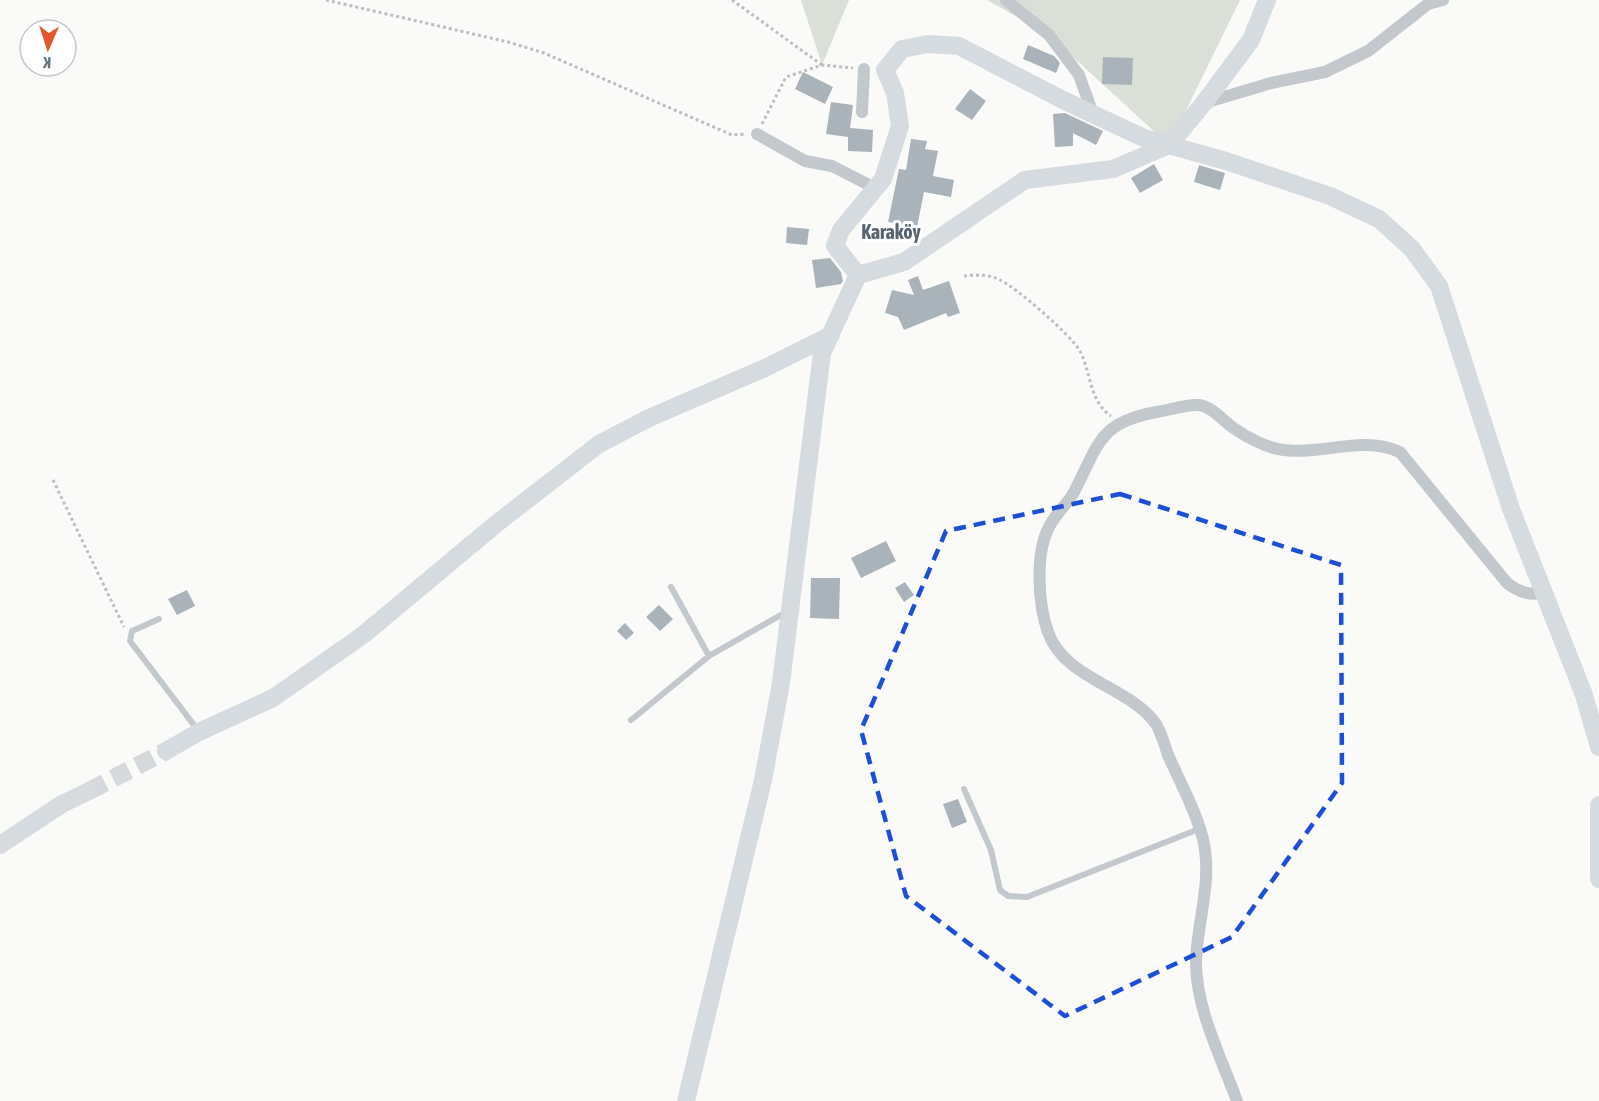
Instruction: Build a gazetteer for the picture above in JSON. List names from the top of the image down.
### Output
{
  "districts": ["Karaköy"],
  "north": "bottom"
}
